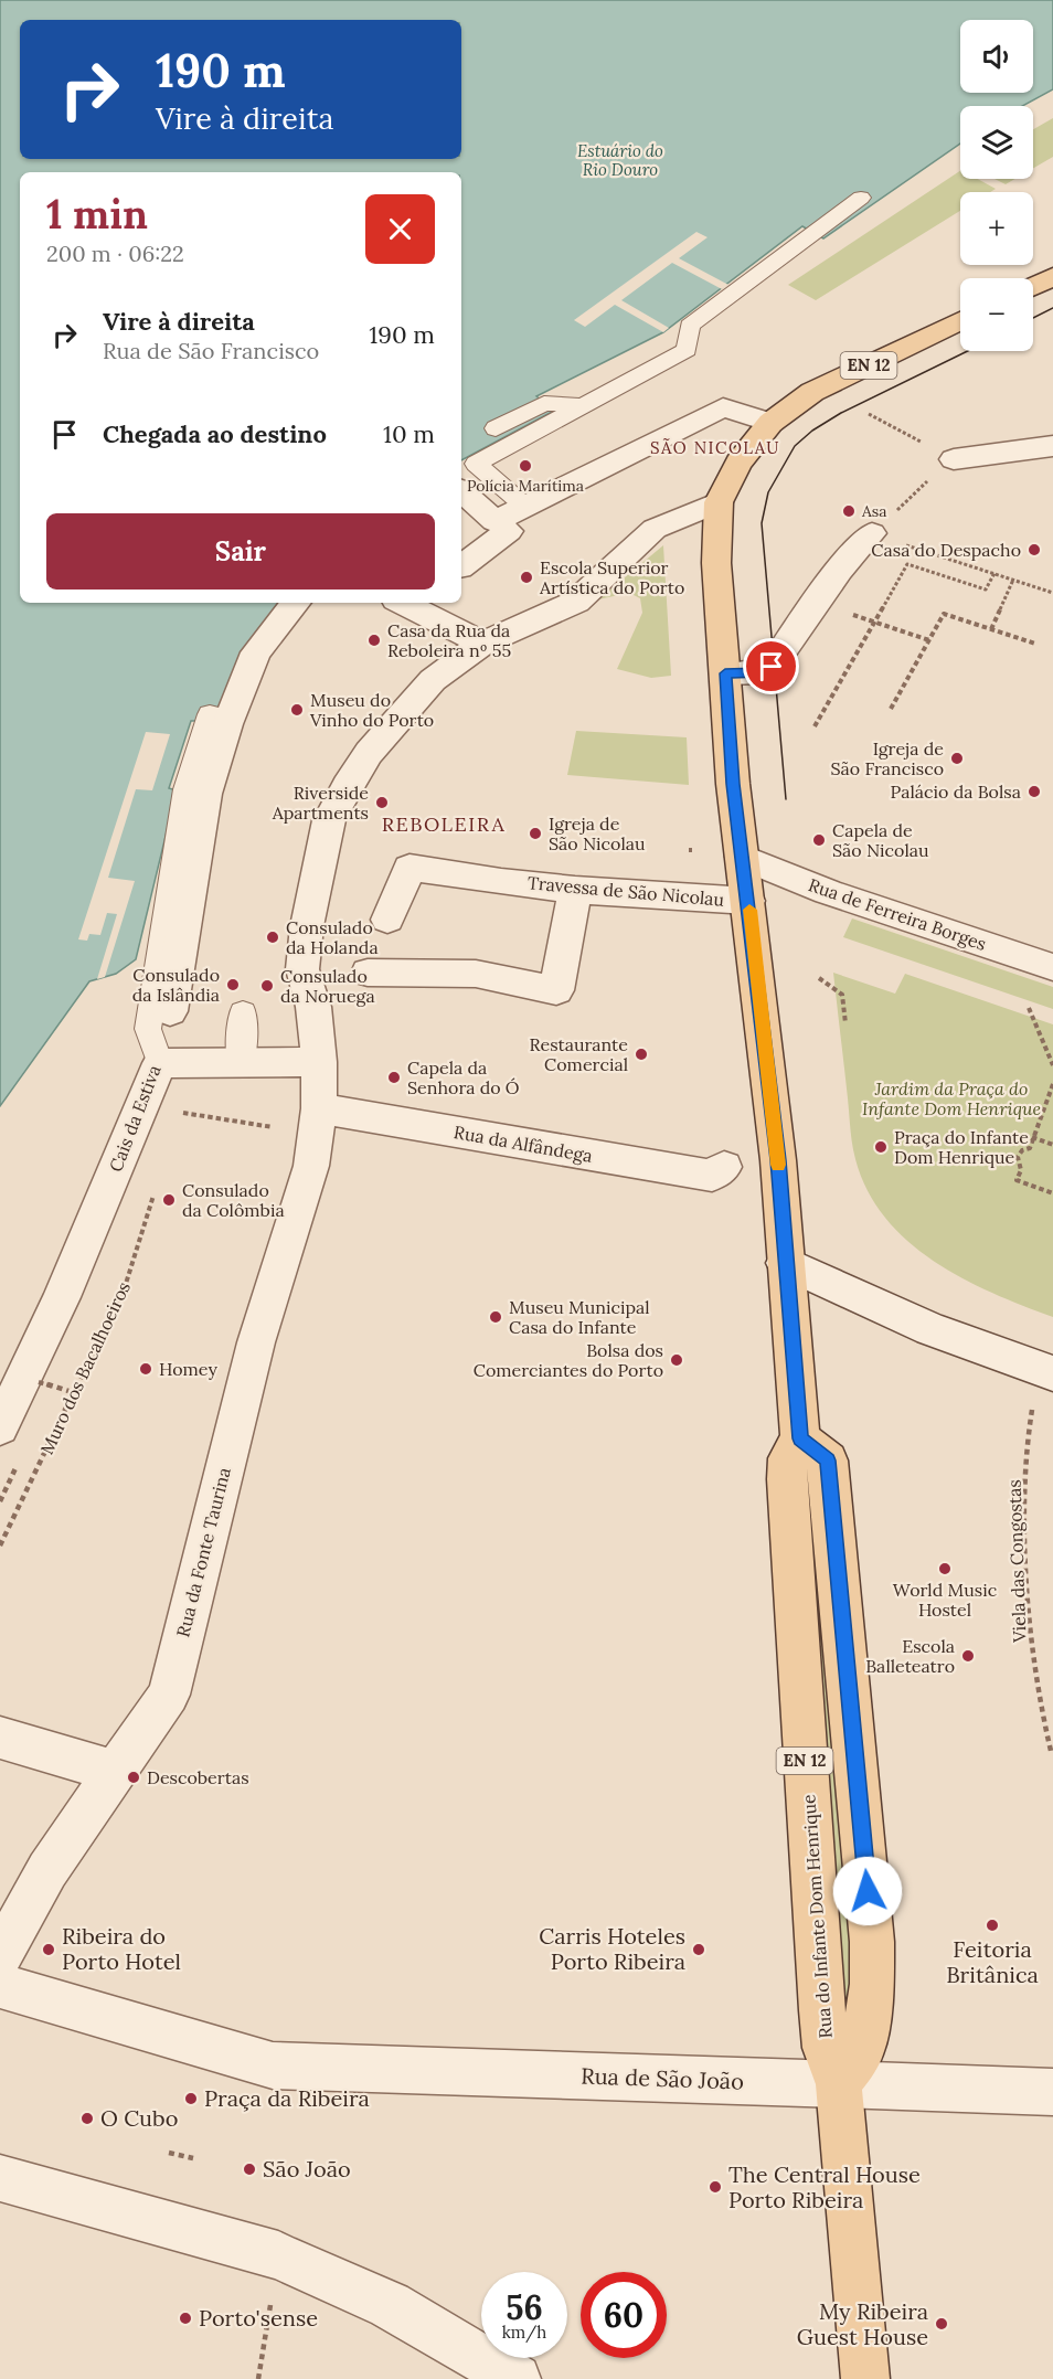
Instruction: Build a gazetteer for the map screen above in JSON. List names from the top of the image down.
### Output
{
  "streets": {
    "main road": ["EN 12", "Rua do Infante Dom Henrique"],
    "street": [
      "Travessa de São Nicolau",
      "Rua de Ferreira Borges",
      "Cais da Estiva",
      "Rua da Alfândega",
      "Rua da Fonte Taurina",
      "Rua de São João"
    ],
    "path": ["Muro dos Bacalhoeiros", "Viela das Congostas"]
  },
  "crossings": [
    ["EN 12", "Rua do Infante Dom Henrique"],
    ["EN 12", "Rua de São João"],
    ["Travessa de São Nicolau", "Rua do Infante Dom Henrique"],
    ["Rua de Ferreira Borges", "Rua do Infante Dom Henrique"],
    ["Rua da Alfândega", "Rua da Fonte Taurina"],
    ["Rua do Infante Dom Henrique", "Rua de São João"]
  ],
  "districts": ["SÃO NICOLAU", "REBOLEIRA"],
  "water": ["Estuário do Rio Douro"],
  "parks": ["Jardim da Praça do Infante Dom Henrique"],
  "places": [
    "Polícia Marítima",
    "Asa",
    "Casa do Despacho",
    "Escola Superior Artística do Porto",
    "Casa da Rua da Reboleira nº 55",
    "Museu do Vinho do Porto",
    "Igreja de São Francisco",
    "Palácio da Bolsa",
    "Riverside Apartments",
    "Igreja de São Nicolau",
    "Capela de São Nicolau",
    "Consulado da Holanda",
    "Consulado da Islândia",
    "Consulado da Noruega",
    "Restaurante Comercial",
    "Capela da Senhora do Ó",
    "Praça do Infante Dom Henrique",
    "Consulado da Colômbia",
    "Museu Municipal Casa do Infante",
    "Bolsa dos Comerciantes do Porto",
    "Homey",
    "World Music Hostel",
    "Escola Balleteatro",
    "Descobertas",
    "Feitoria Britânica",
    "Ribeira do Porto Hotel",
    "Carris Hoteles Porto Ribeira",
    "Praça da Ribeira",
    "O Cubo",
    "São João",
    "The Central House Porto Ribeira",
    "Porto'sense",
    "My Ribeira Guest House"
  ],
  "page": {
    "map_buttons": ["+", "−"],
    "turn": ["190 m", "Vire à direita"],
    "heading": ["1 min", "200 m · 06:22"],
    "list": [
      {
        "name": "Vire à direita",
        "note": "Rua de São Francisco",
        "value": "190 m"
      },
      {
        "name": "Chegada ao destino",
        "value": "10 m"
      }
    ],
    "buttons": "Sair",
    "speed": "56 km/h",
    "limit": "60"
  }
}
